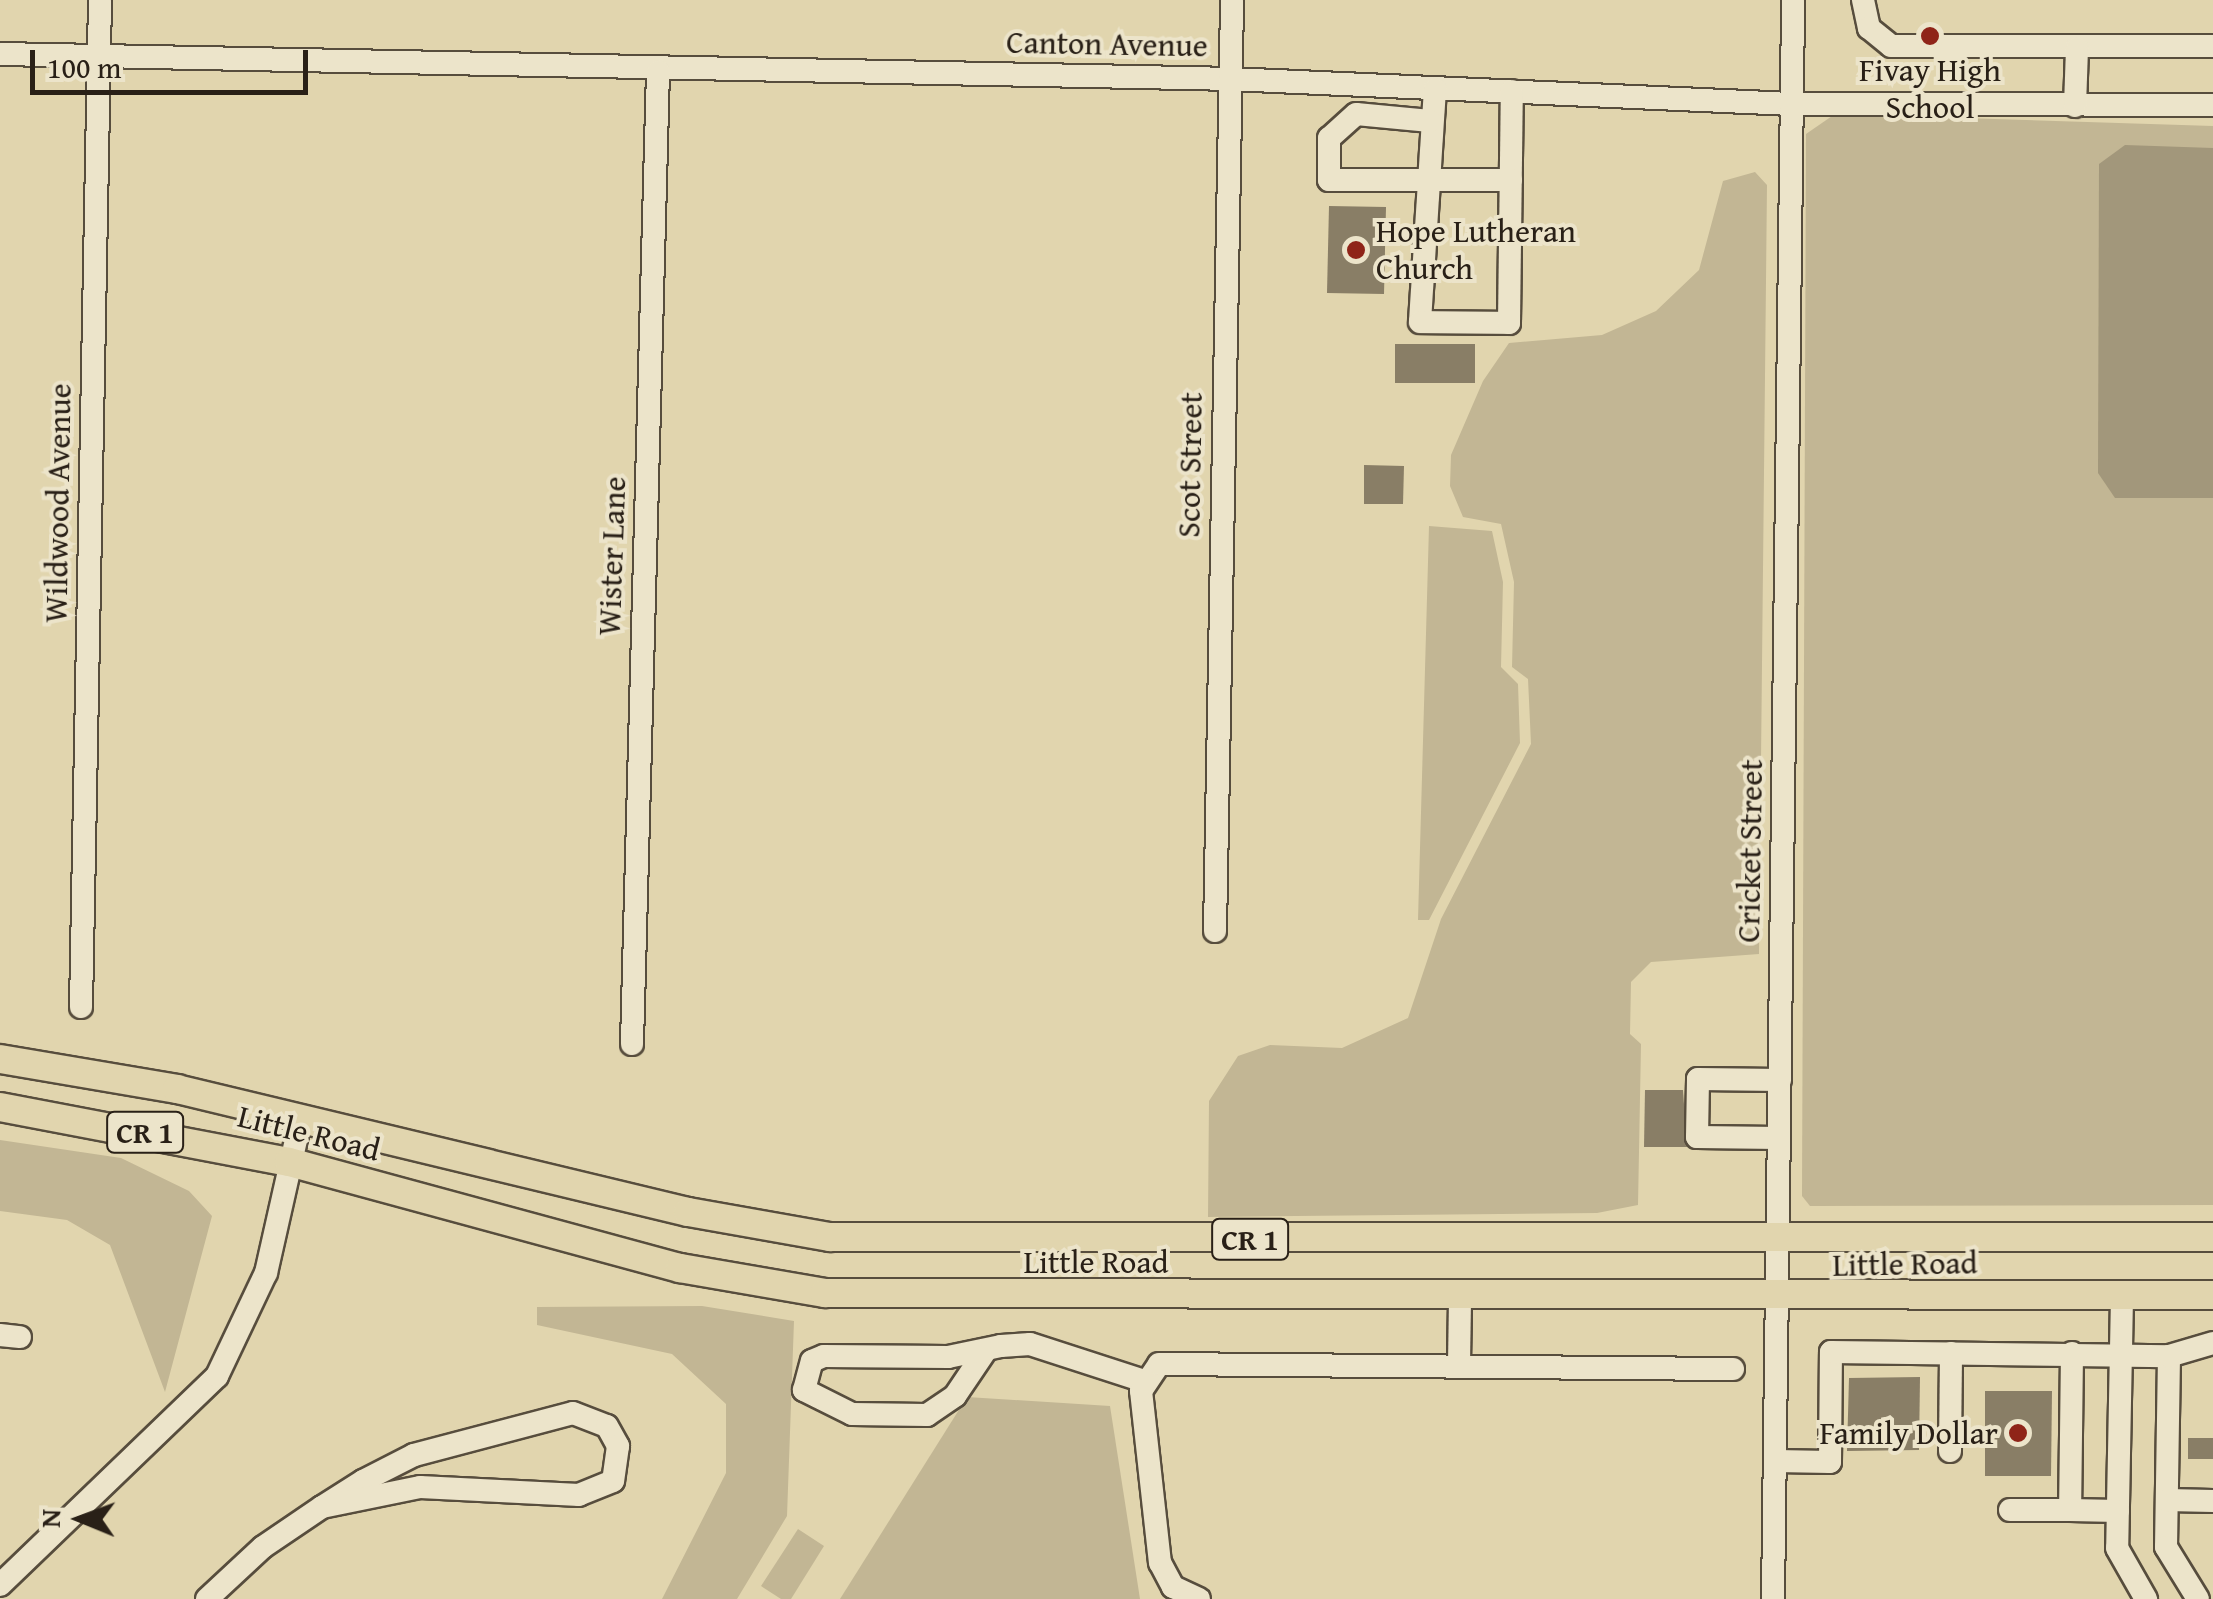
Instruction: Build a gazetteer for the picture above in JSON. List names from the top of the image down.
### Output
{
  "streets": {
    "main road": ["CR 1", "Little Road"],
    "street": [
      "Canton Avenue",
      "Scot Street",
      "Wildwood Avenue",
      "Wister Lane",
      "Cricket Street"
    ]
  },
  "crossings": [
    ["Canton Avenue", "Scot Street"],
    ["Canton Avenue", "Wildwood Avenue"],
    ["Canton Avenue", "Wister Lane"],
    ["Canton Avenue", "Cricket Street"],
    ["Cricket Street", "Little Road"]
  ],
  "places": ["Fivay High School", "Hope Lutheran Church", "Family Dollar"],
  "scale_bar": "100 m",
  "north": "left"
}
